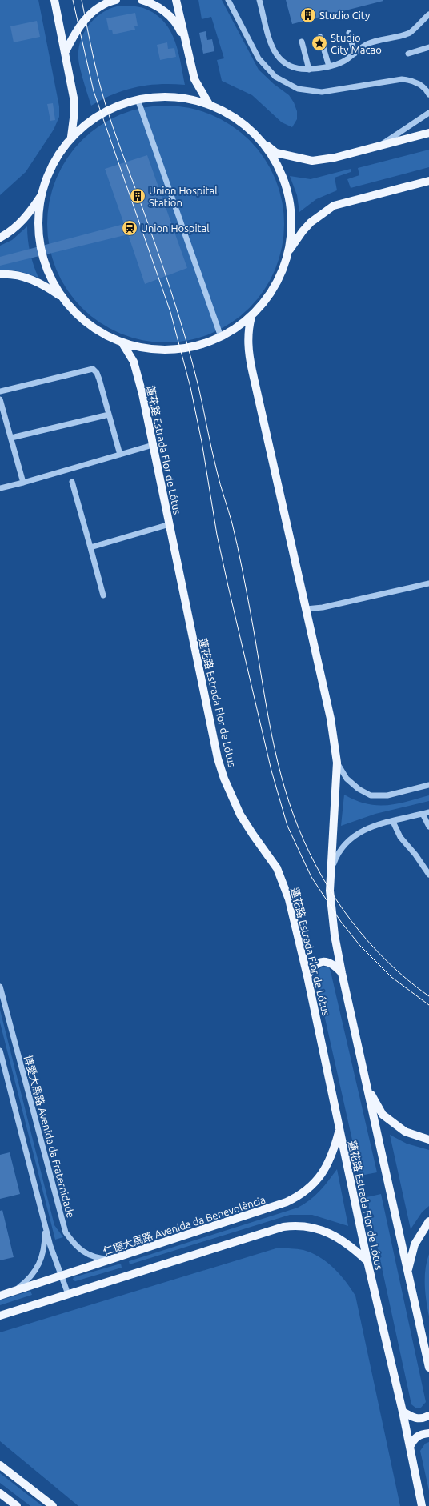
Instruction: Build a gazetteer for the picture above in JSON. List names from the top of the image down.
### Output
{
  "streets": {
    "main road": ["蓮花路 Estrada Flor de Lótus", "仁德大馬路 Avenida da Benevolência"],
    "street": ["博愛大馬路 Avenida da Fraternidade"]
  },
  "crossings": [
    ["蓮花路 Estrada Flor de Lótus", "仁德大馬路 Avenida da Benevolência"],
    ["博愛大馬路 Avenida da Fraternidade", "仁德大馬路 Avenida da Benevolência"]
  ],
  "places": {
    "building": ["Studio City", "Union Hospital Station"],
    "place": ["Studio City Macao"],
    "station": ["Union Hospital"]
  }
}
